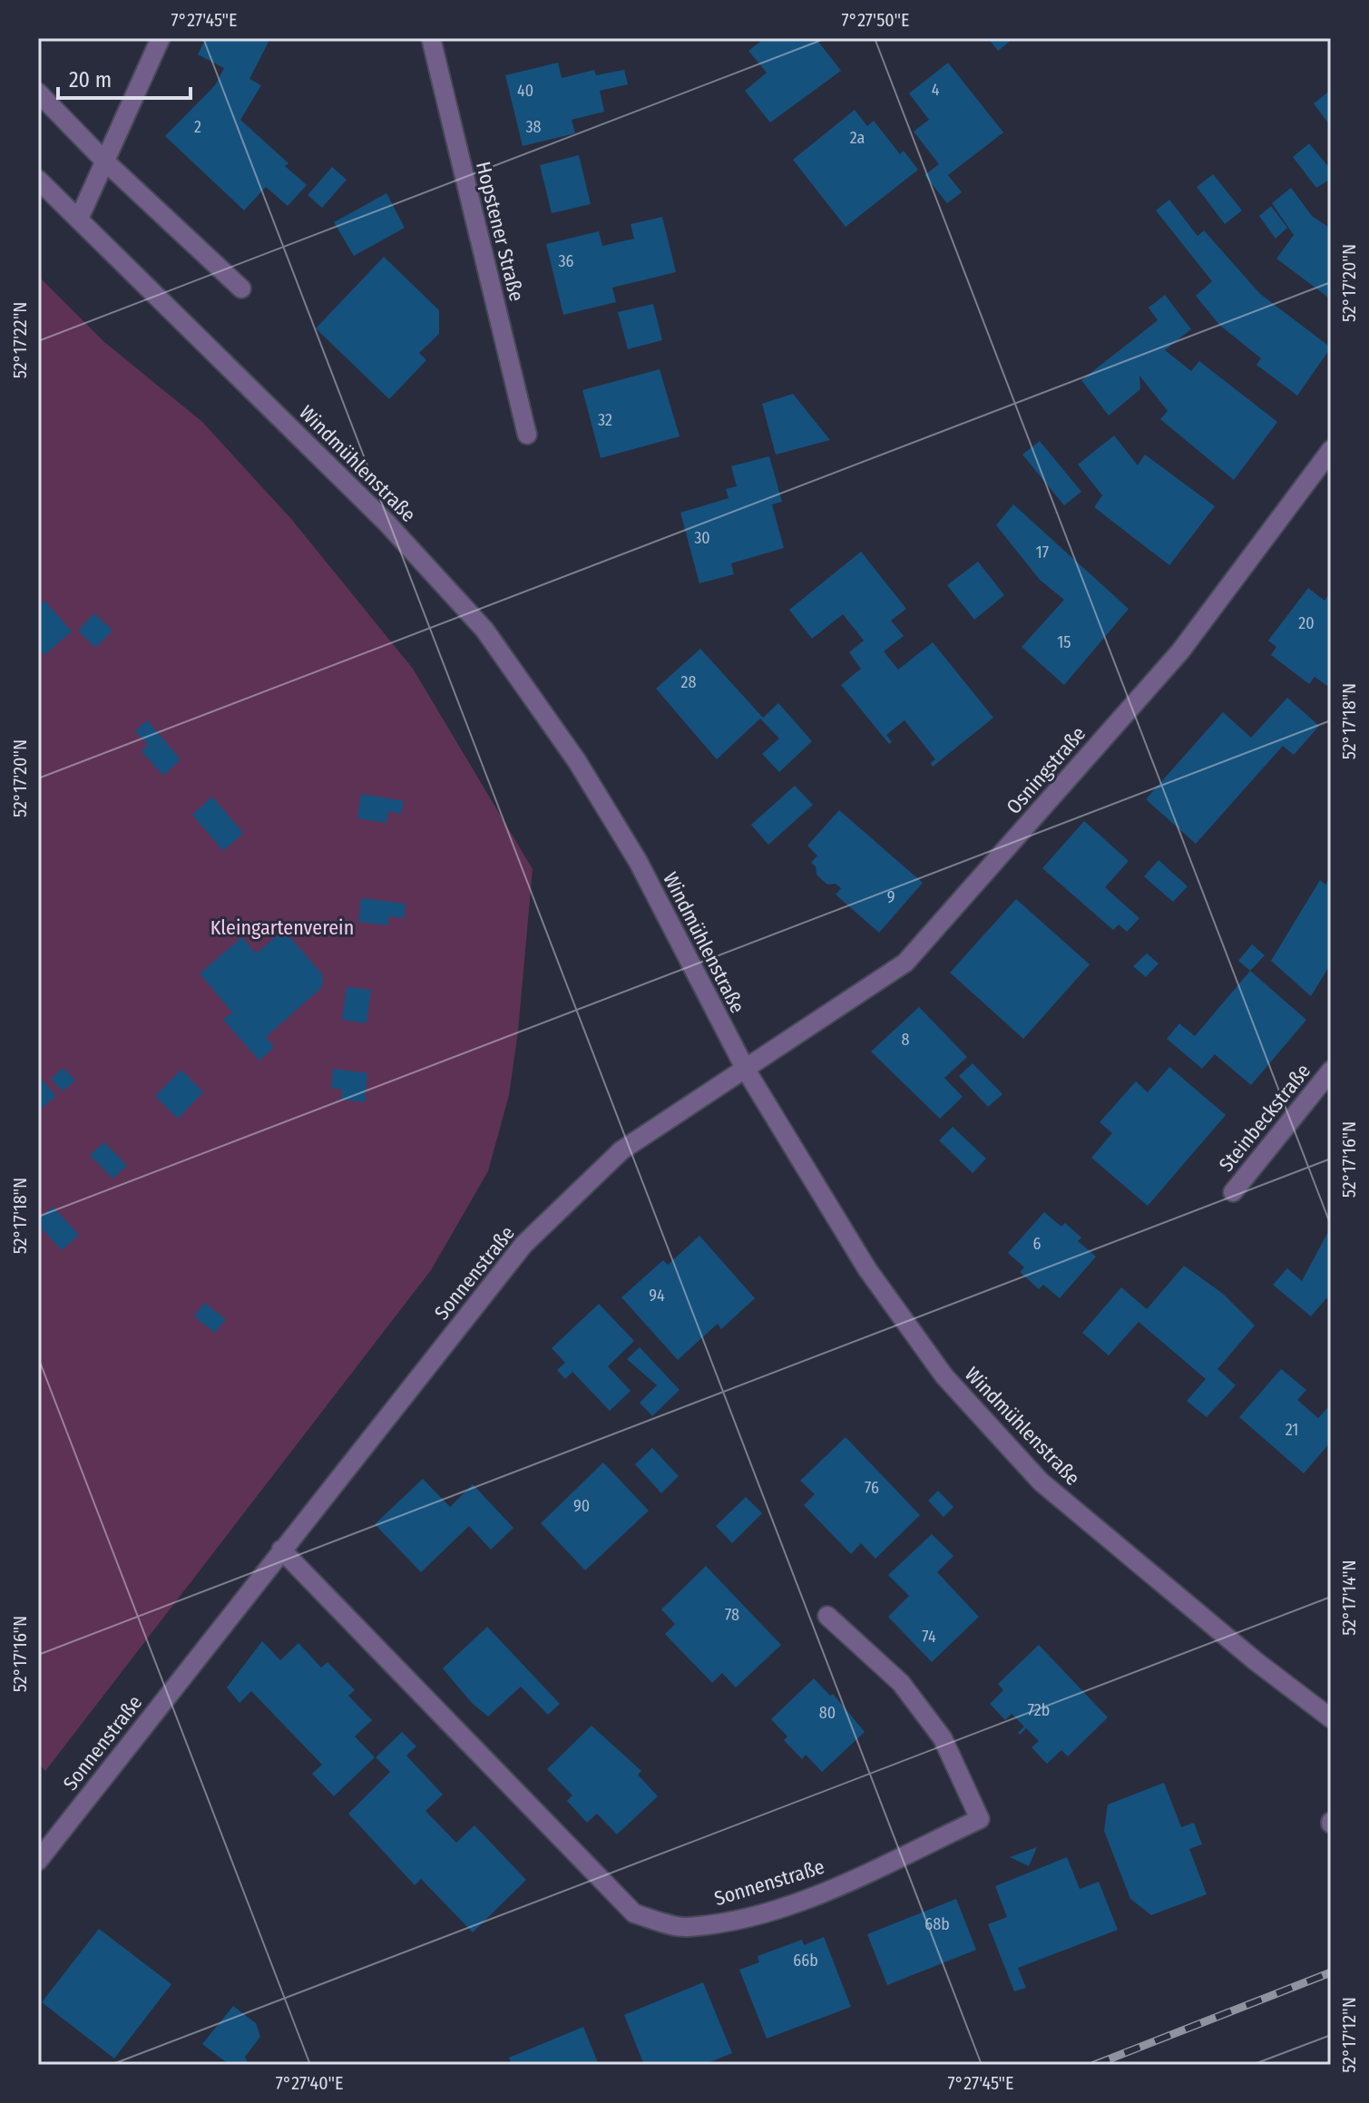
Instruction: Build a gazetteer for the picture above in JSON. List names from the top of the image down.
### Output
{
  "streets": {
    "street": [
      "Hopstener Straße",
      "Windmühlenstraße",
      "Osningstraße",
      "Steinbeckstraße",
      "Sonnenstraße"
    ]
  },
  "crossings": [
    ["Windmühlenstraße", "Osningstraße"],
    ["Windmühlenstraße", "Sonnenstraße"],
    ["Osningstraße", "Sonnenstraße"]
  ],
  "parks": ["Kleingartenverein"],
  "house_numbers": [
    "4",
    "40",
    "2",
    "38",
    "2a",
    "36",
    "32",
    "30",
    "17",
    "20",
    "15",
    "28",
    "9",
    "8",
    "6",
    "94",
    "21",
    "76",
    "90",
    "78",
    "74",
    "72b",
    "80",
    "68b",
    "66b"
  ],
  "scale_bar": "20 m",
  "coordinates": [
    "7°27'45\"E",
    "7°27'50\"E",
    "52°17'20\"N",
    "52°17'22\"N",
    "52°17'18\"N",
    "52°17'16\"N",
    "52°17'14\"N",
    "52°17'12\"N",
    "7°27'40\"E"
  ]
}
